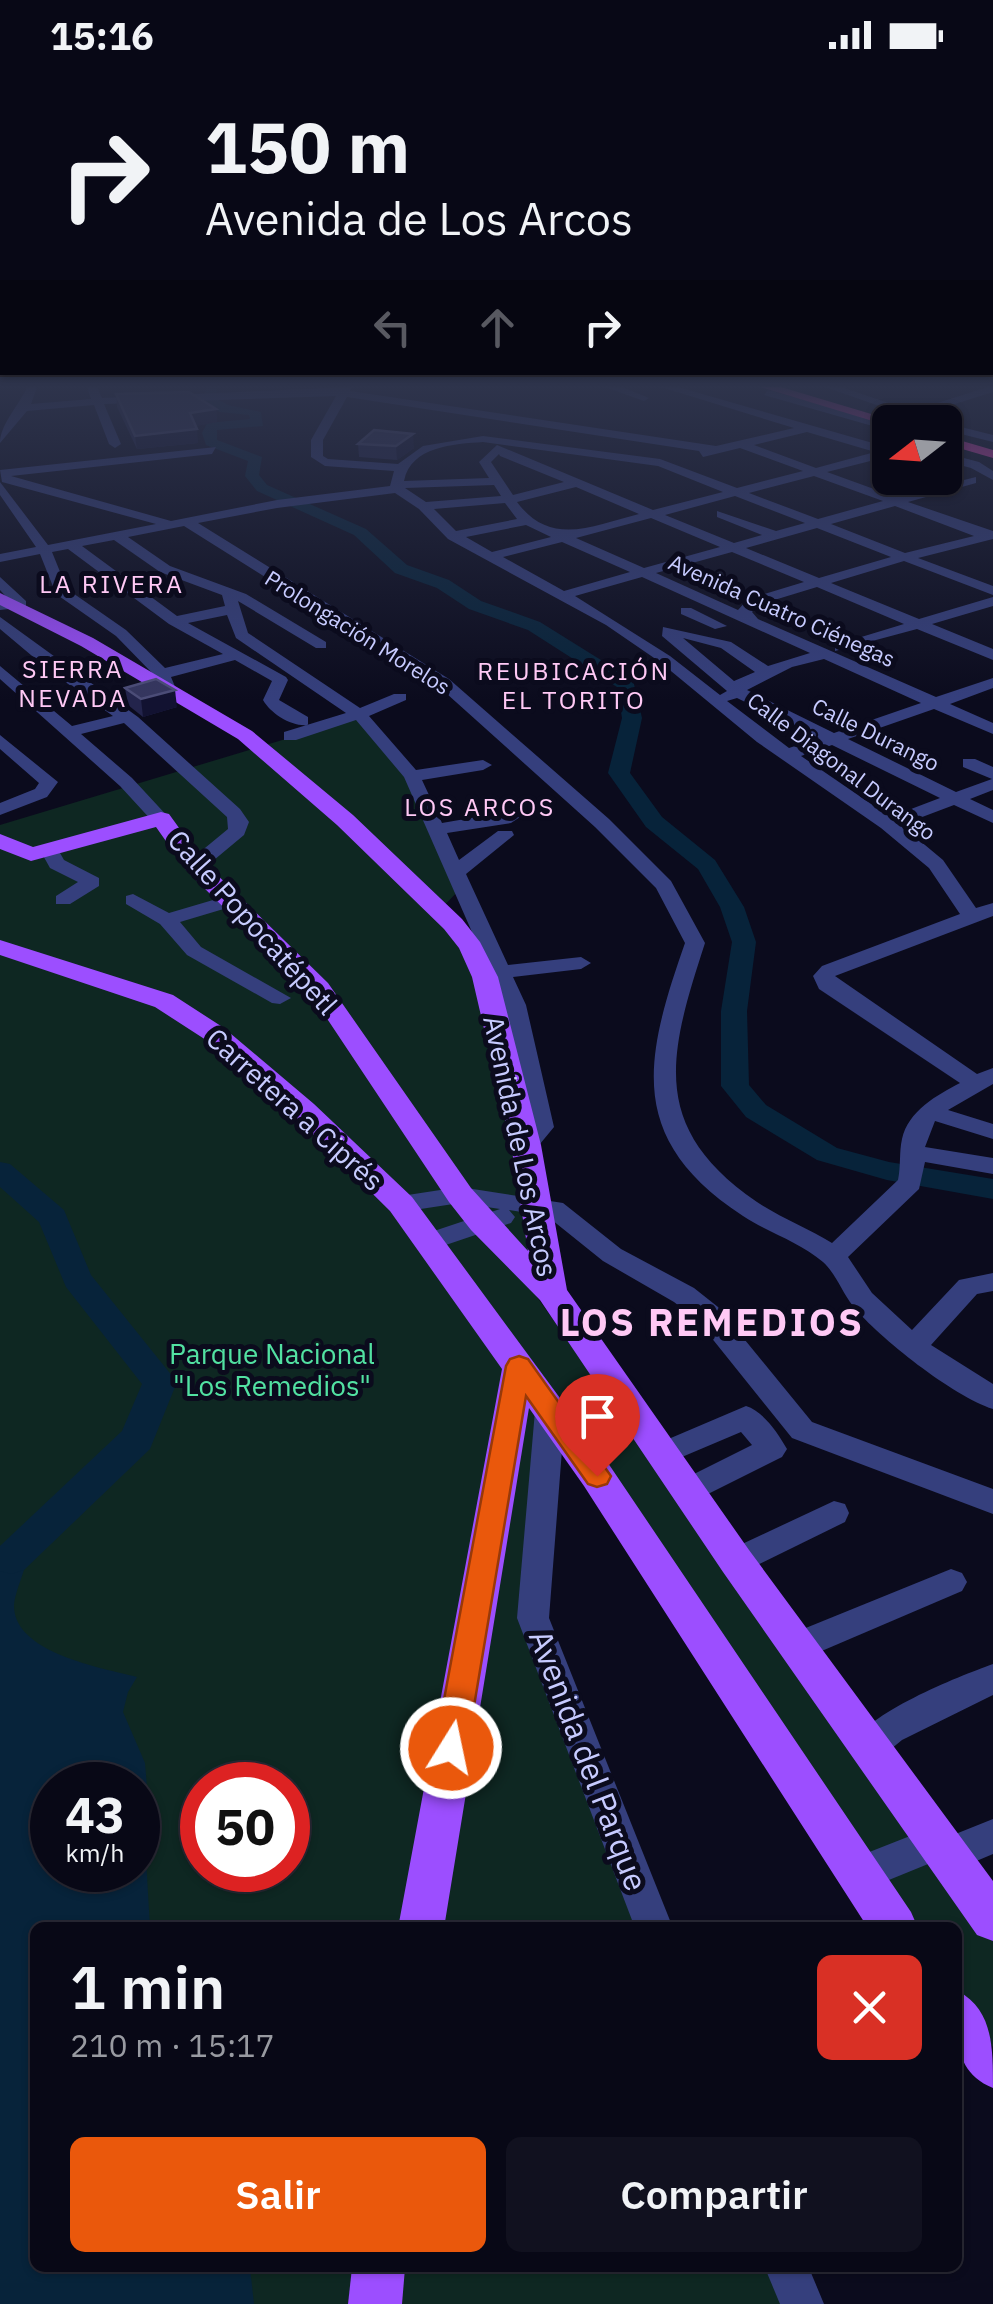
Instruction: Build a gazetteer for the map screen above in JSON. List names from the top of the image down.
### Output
{
  "streets": {
    "main road": ["Calle Popocatépetl", "Carretera a Ciprés", "Avenida de Los Arcos"],
    "street": [
      "Avenida Cuatro Ciénegas",
      "Prolongación Morelos",
      "Calle Durango",
      "Calle Diagonal Durango",
      "Avenida del Parque"
    ]
  },
  "crossings": [
    ["Calle Popocatépetl", "Avenida de Los Arcos"]
  ],
  "districts": [
    "LA RIVERA",
    "SIERRA NEVADA",
    "REUBICACIÓN EL TORITO",
    "LOS ARCOS",
    "LOS REMEDIOS"
  ],
  "parks": ["Parque Nacional \"Los Remedios\""],
  "north": "left",
  "page": {
    "status": "15:16",
    "turn": ["150 m", "Avenida de Los Arcos"],
    "speed": "43 km/h",
    "limit": "50",
    "heading": ["1 min", "210 m · 15:17"],
    "buttons": ["Salir", "Compartir"]
  }
}
